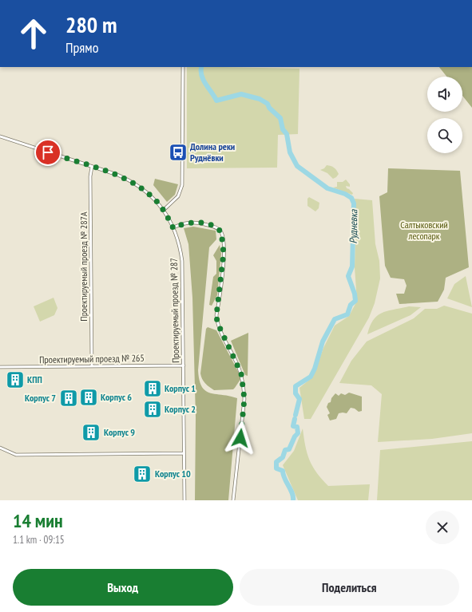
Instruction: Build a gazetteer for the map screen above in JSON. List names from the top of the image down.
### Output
{
  "streets": {
    "street": ["Проектируемый проезд № 287А", "Проектируемый проезд № 287", "Проектируемый проезд № 265"]
  },
  "crossings": [
    ["Проектируемый проезд № 287А", "Проектируемый проезд № 287"],
    ["Проектируемый проезд № 287А", "Проектируемый проезд № 265"],
    ["Проектируемый проезд № 287", "Проектируемый проезд № 265"]
  ],
  "water": ["Рудневка"],
  "parks": ["Салтыковский лесопарк"],
  "places": {
    "bus stop": ["Долина реки Руднёвки"],
    "building": [
      "КПП",
      "Корпус 1",
      "Корпус 6",
      "Корпус 7",
      "Корпус 2",
      "Корпус 9",
      "Корпус 10"
    ]
  },
  "page": {
    "turn": ["280 m", "Прямо"],
    "heading": ["14 мин", "1.1 km · 09:15"],
    "buttons": ["Выход", "Поделиться"]
  }
}
